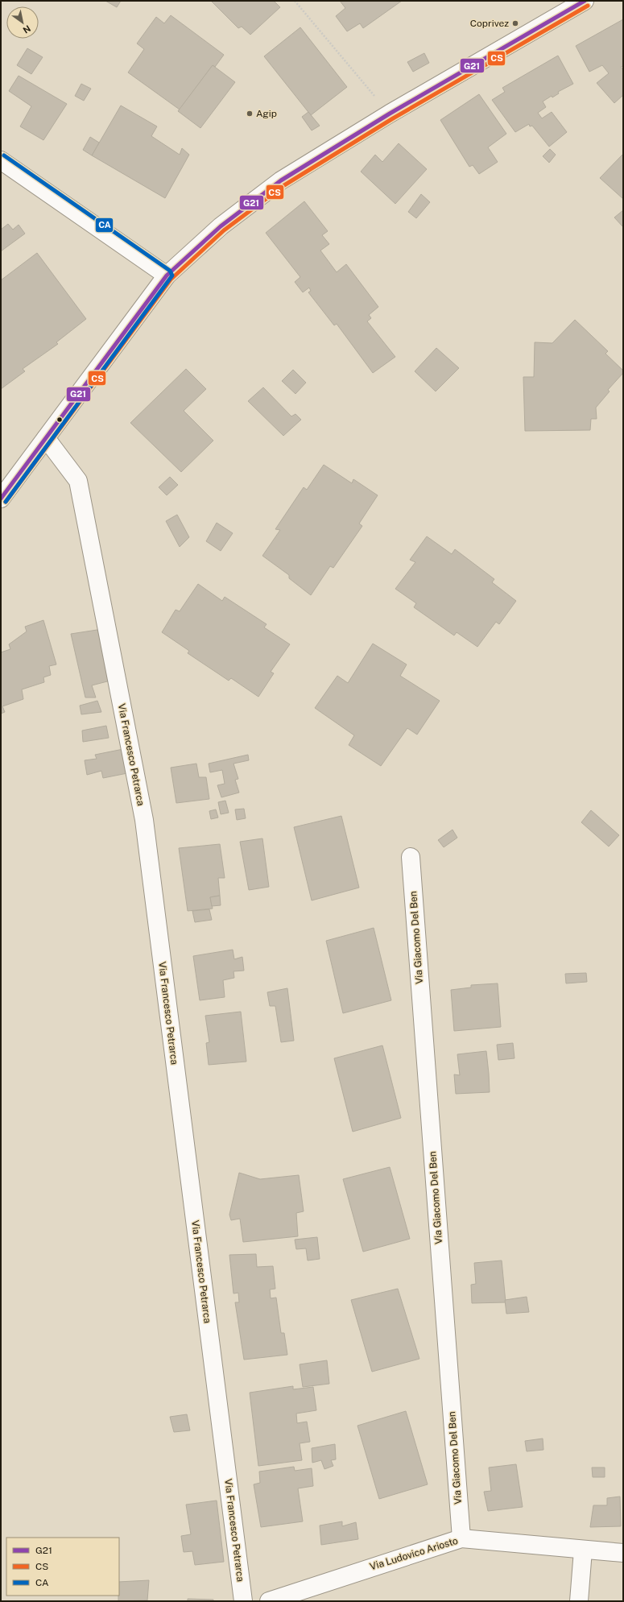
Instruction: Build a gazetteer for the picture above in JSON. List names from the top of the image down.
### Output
{
  "streets": {
    "street": ["Via Francesco Petrarca", "Via Giacomo Del Ben", "Via Ludovico Ariosto"]
  },
  "crossings": [
    ["Via Giacomo Del Ben", "Via Ludovico Ariosto"]
  ],
  "places": ["Coprivez", "Agip"],
  "lines": ["transit line G21", "transit line CS", "transit line CA"],
  "legend": ["G21", "CS", "CA"],
  "north": "bottom right"
}
